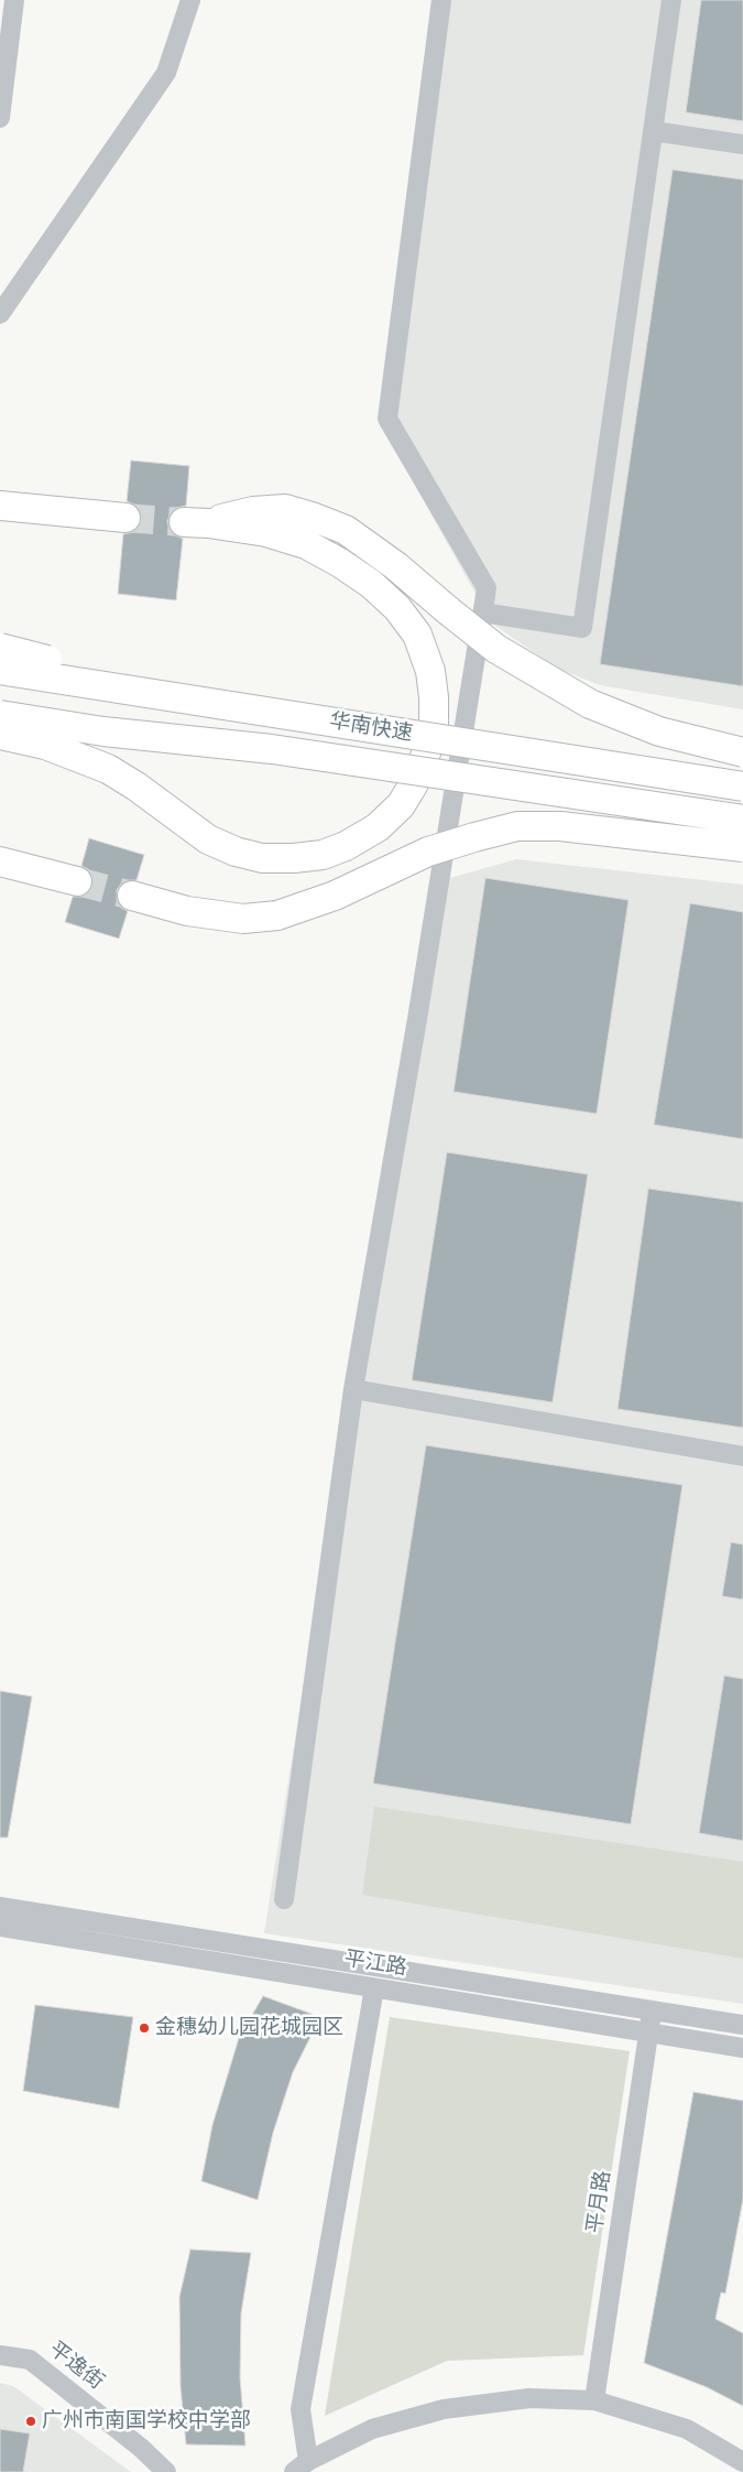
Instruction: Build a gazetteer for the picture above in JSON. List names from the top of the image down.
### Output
{
  "streets": {
    "highway": ["华南快速"],
    "street": ["平江路", "平月路", "平逸街"]
  },
  "crossings": [
    ["平江路", "平月路"]
  ],
  "places": ["金穗幼儿园花城园区", "广州市南国学校中学部"]
}
